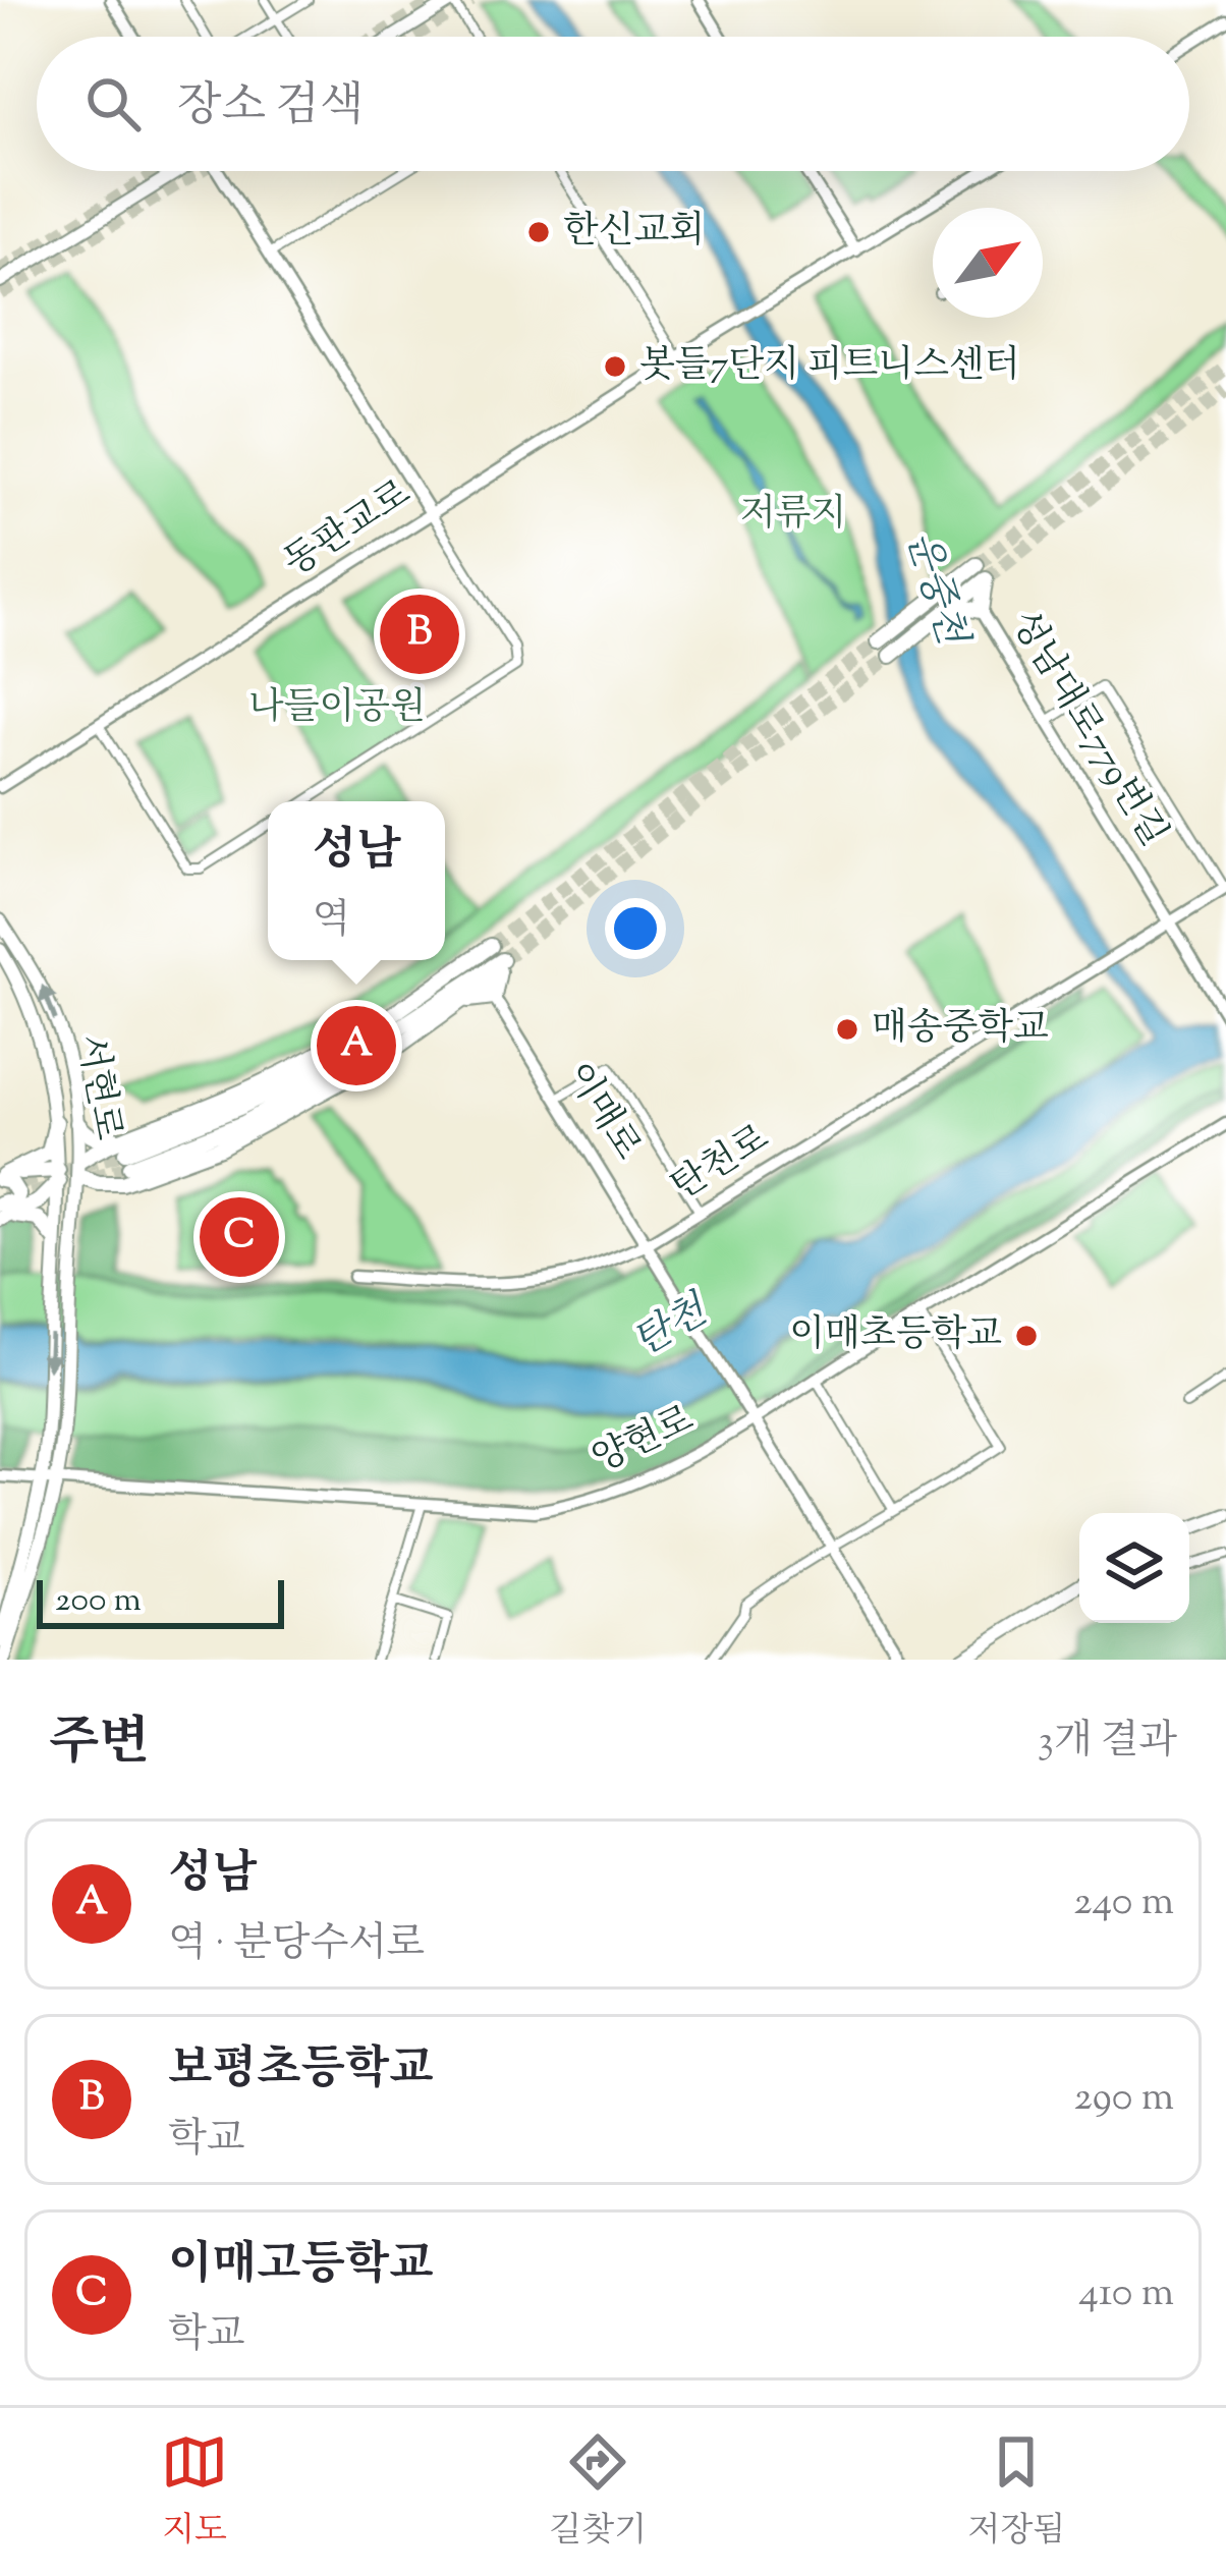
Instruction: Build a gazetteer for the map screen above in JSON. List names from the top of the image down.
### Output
{
  "streets": {
    "main road": [
      "동판교로",
      "성남대로779번길",
      "서현로",
      "이매로",
      "탄천로",
      "양현로"
    ]
  },
  "crossings": [
    ["성남대로779번길", "탄천로"],
    ["서현로", "양현로"],
    ["이매로", "탄천로"],
    ["이매로", "양현로"]
  ],
  "water": ["운중천", "탄천"],
  "parks": ["저류지", "나들이공원"],
  "places": [
    "한신교회",
    "봇들7단지 피트니스센터",
    "매송중학교",
    "이매초등학교"
  ],
  "scale_bar": "200 m",
  "north": "top right",
  "page": {
    "search": "장소 검색",
    "pins": ["B", "A", "C"],
    "popup": ["성남", "역"],
    "scale": "200 m",
    "heading": ["주변", "3개 결과"],
    "list": [
      {
        "mark": "A",
        "name": "성남",
        "note": "역 · 분당수서로",
        "value": "240 m"
      },
      {
        "mark": "B",
        "name": "보평초등학교",
        "note": "학교",
        "value": "290 m"
      },
      {
        "mark": "C",
        "name": "이매고등학교",
        "note": "학교",
        "value": "410 m"
      }
    ],
    "nav": ["지도", "길찾기", "저장됨"]
  }
}
